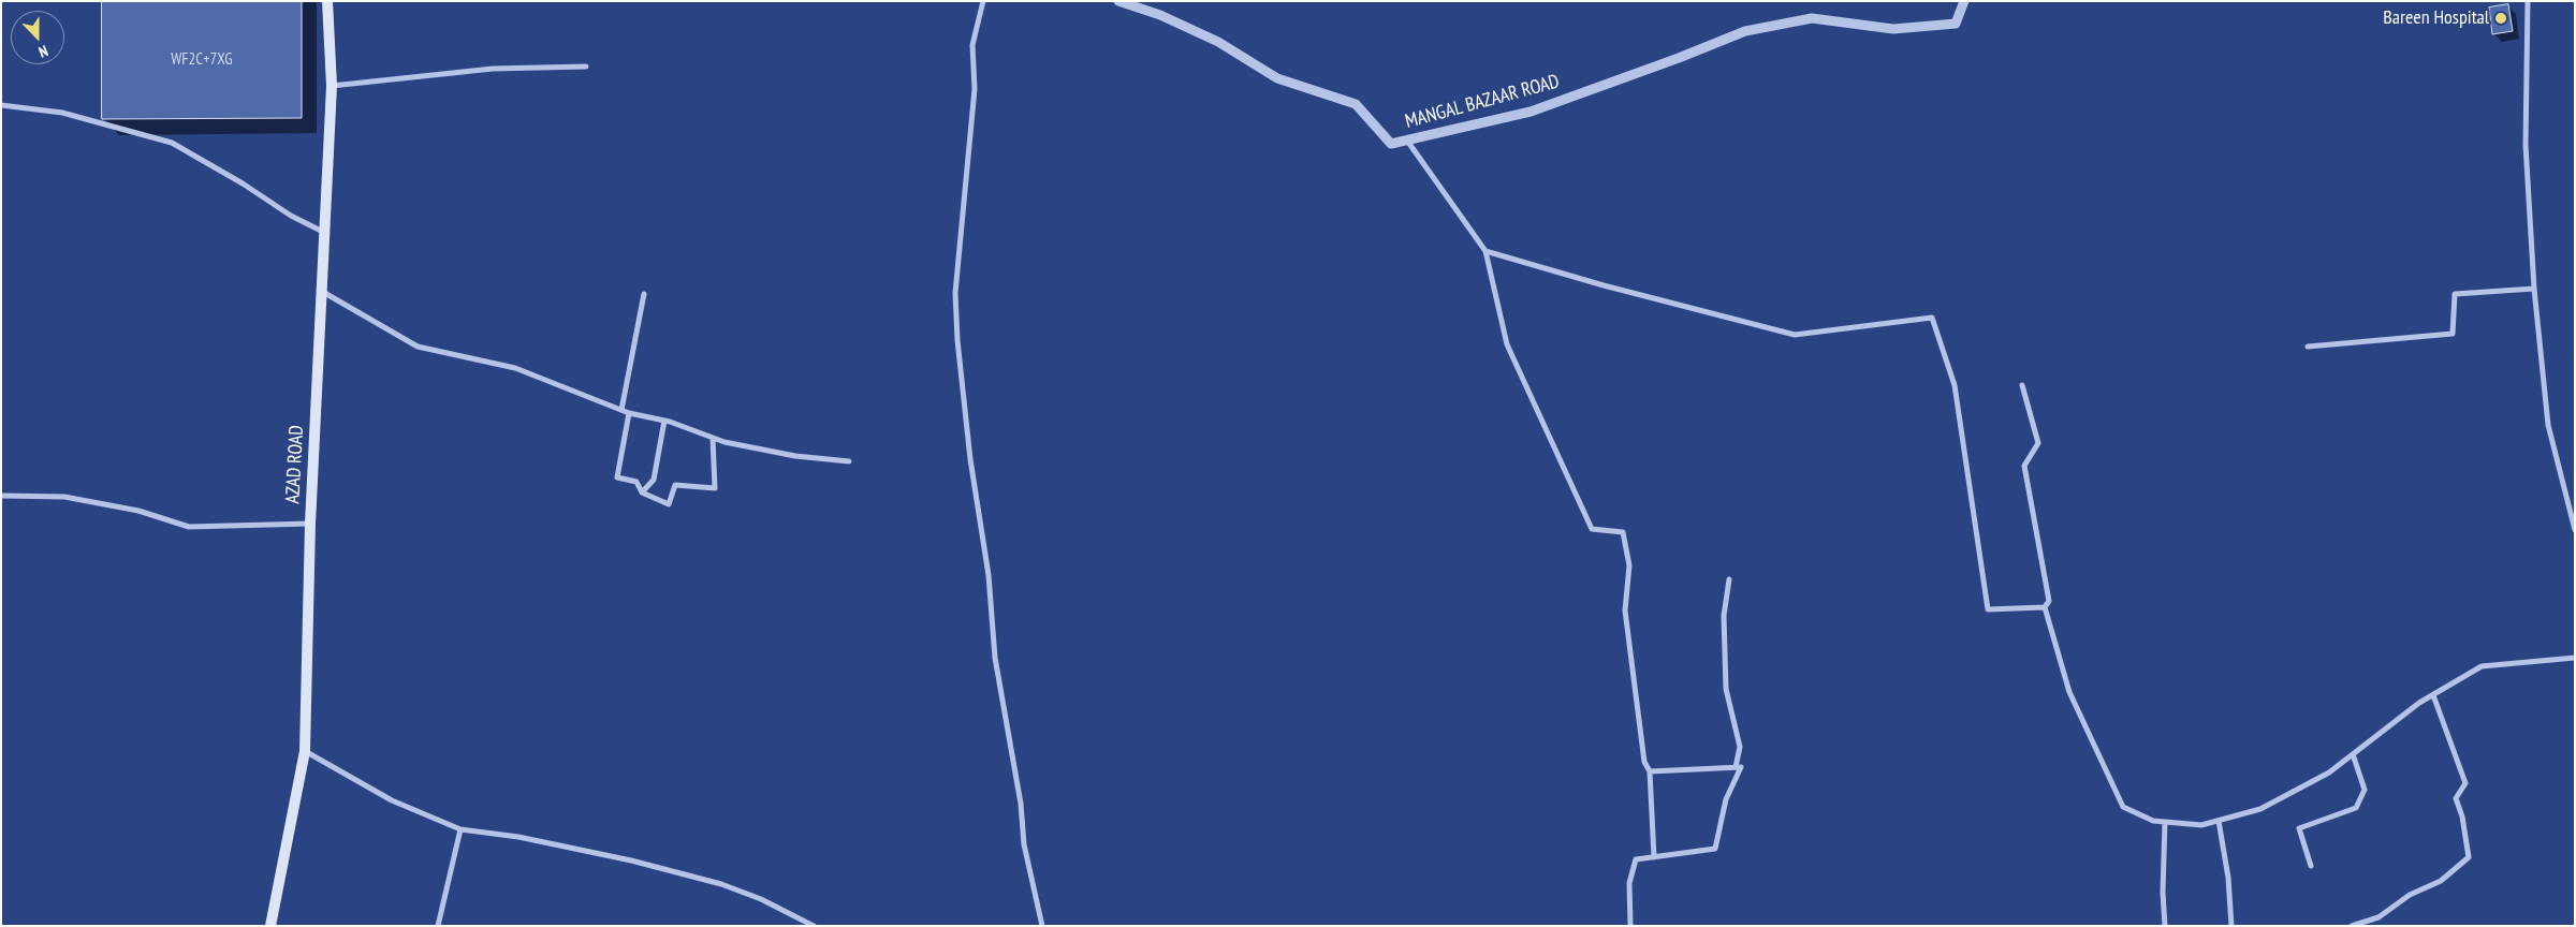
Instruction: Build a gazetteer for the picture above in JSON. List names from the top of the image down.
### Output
{
  "streets": {
    "main road": ["AZAD ROAD"],
    "street": ["MANGAL BAZAAR ROAD"]
  },
  "places": ["Bareen Hospital"],
  "house_numbers": ["WF2C+7XG"],
  "north": "bottom"
}
